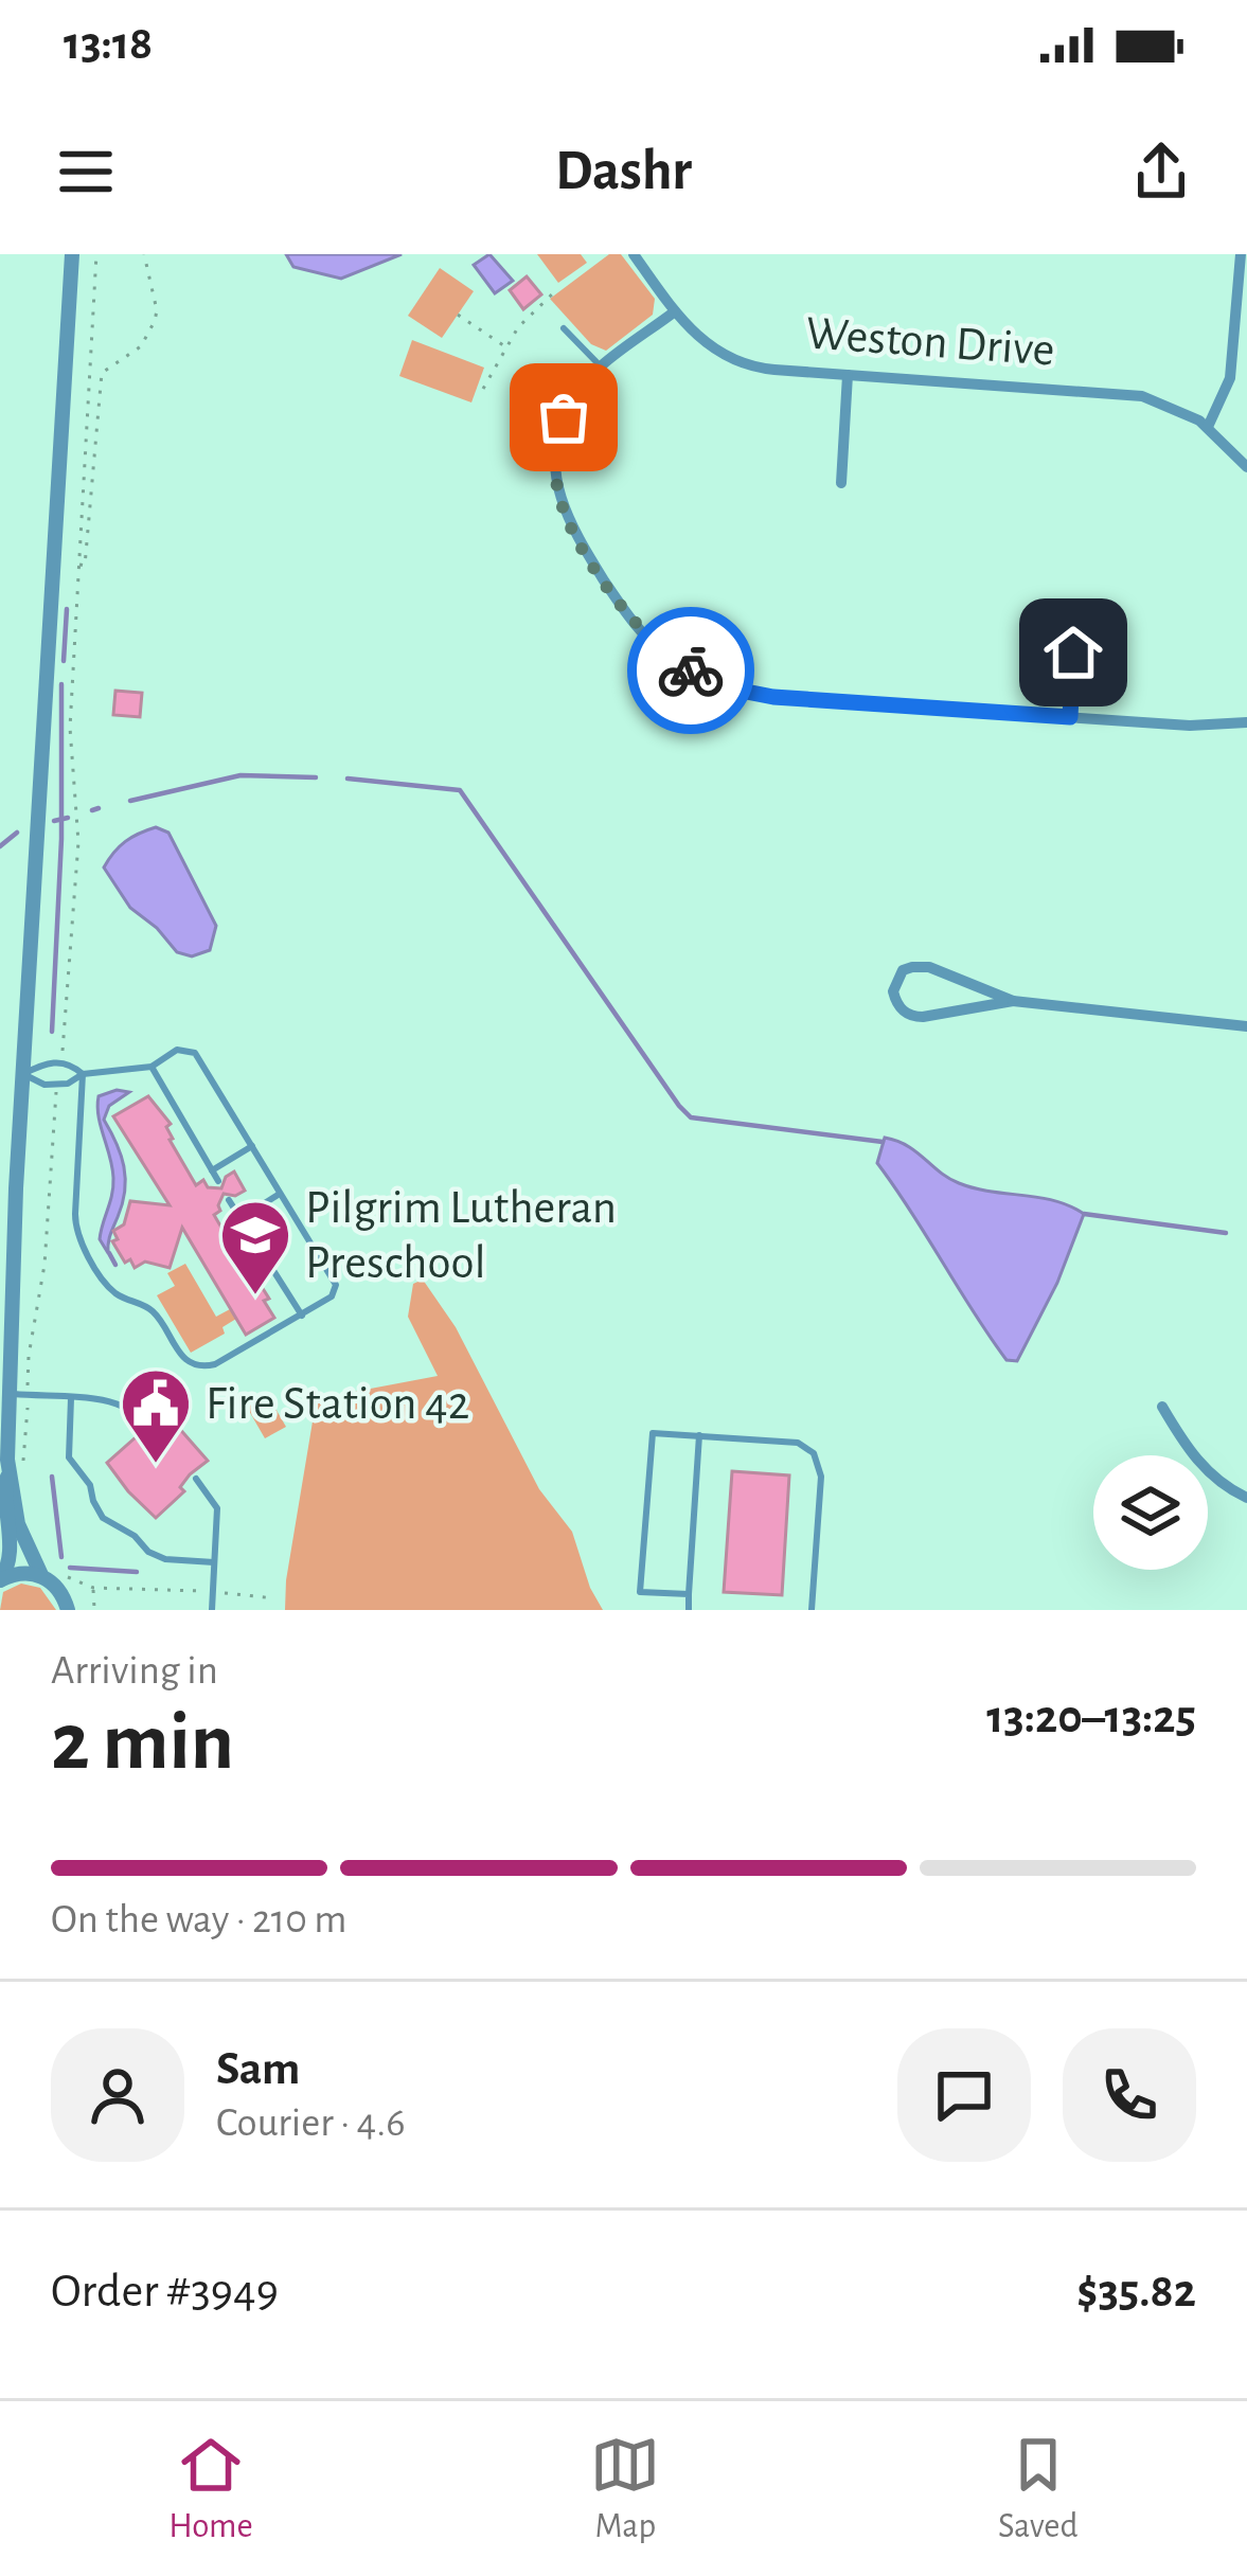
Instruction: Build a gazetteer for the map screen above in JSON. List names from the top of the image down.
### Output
{
  "streets": {
    "street": ["Weston Drive"]
  },
  "places": {
    "school or university": ["Pilgrim Lutheran Preschool"],
    "public building": ["Fire Station 42"]
  },
  "page": {
    "status": "13:18",
    "header": "Dashr",
    "heading": ["2 min", "Arriving in", "13:20–13:25"],
    "panel": [
      "Sam",
      "Courier · 4.6",
      "Order #3949",
      "$35.82"
    ],
    "bar": "On the way · 210 m",
    "tabs": ["Home", "Map", "Saved"]
  }
}
